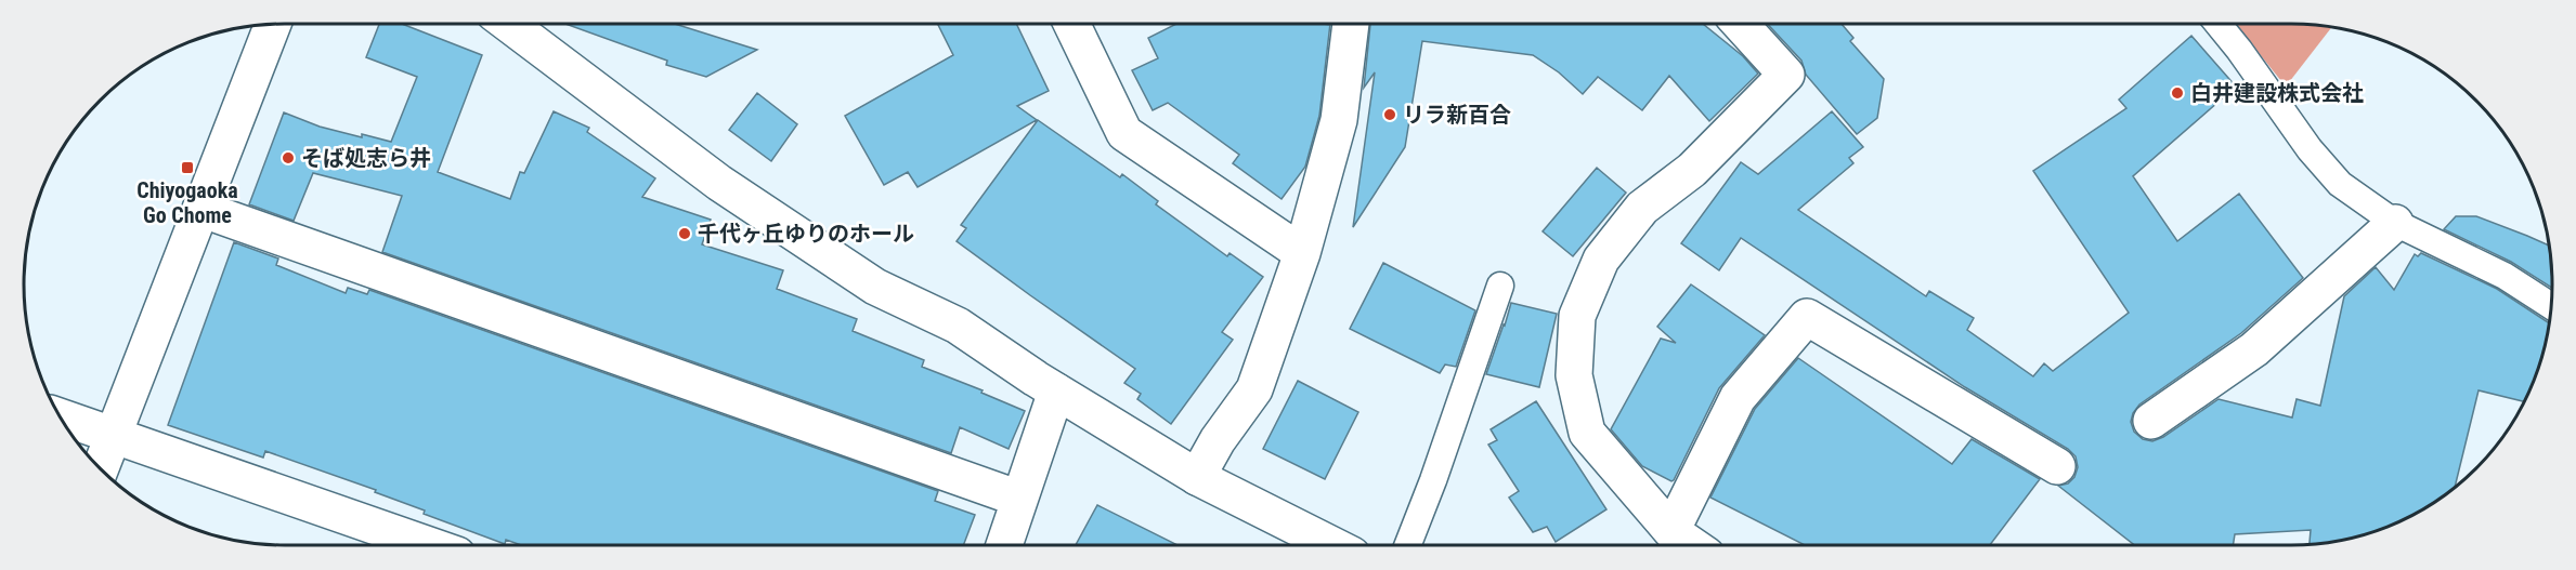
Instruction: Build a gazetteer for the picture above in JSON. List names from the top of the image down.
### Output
{
  "places": {
    "other": [
      "白井建設株式会社",
      "リラ新百合",
      "そば処志ら井",
      "千代ヶ丘ゆりのホール"
    ],
    "transit": ["Chiyogaoka Go Chome"]
  }
}
